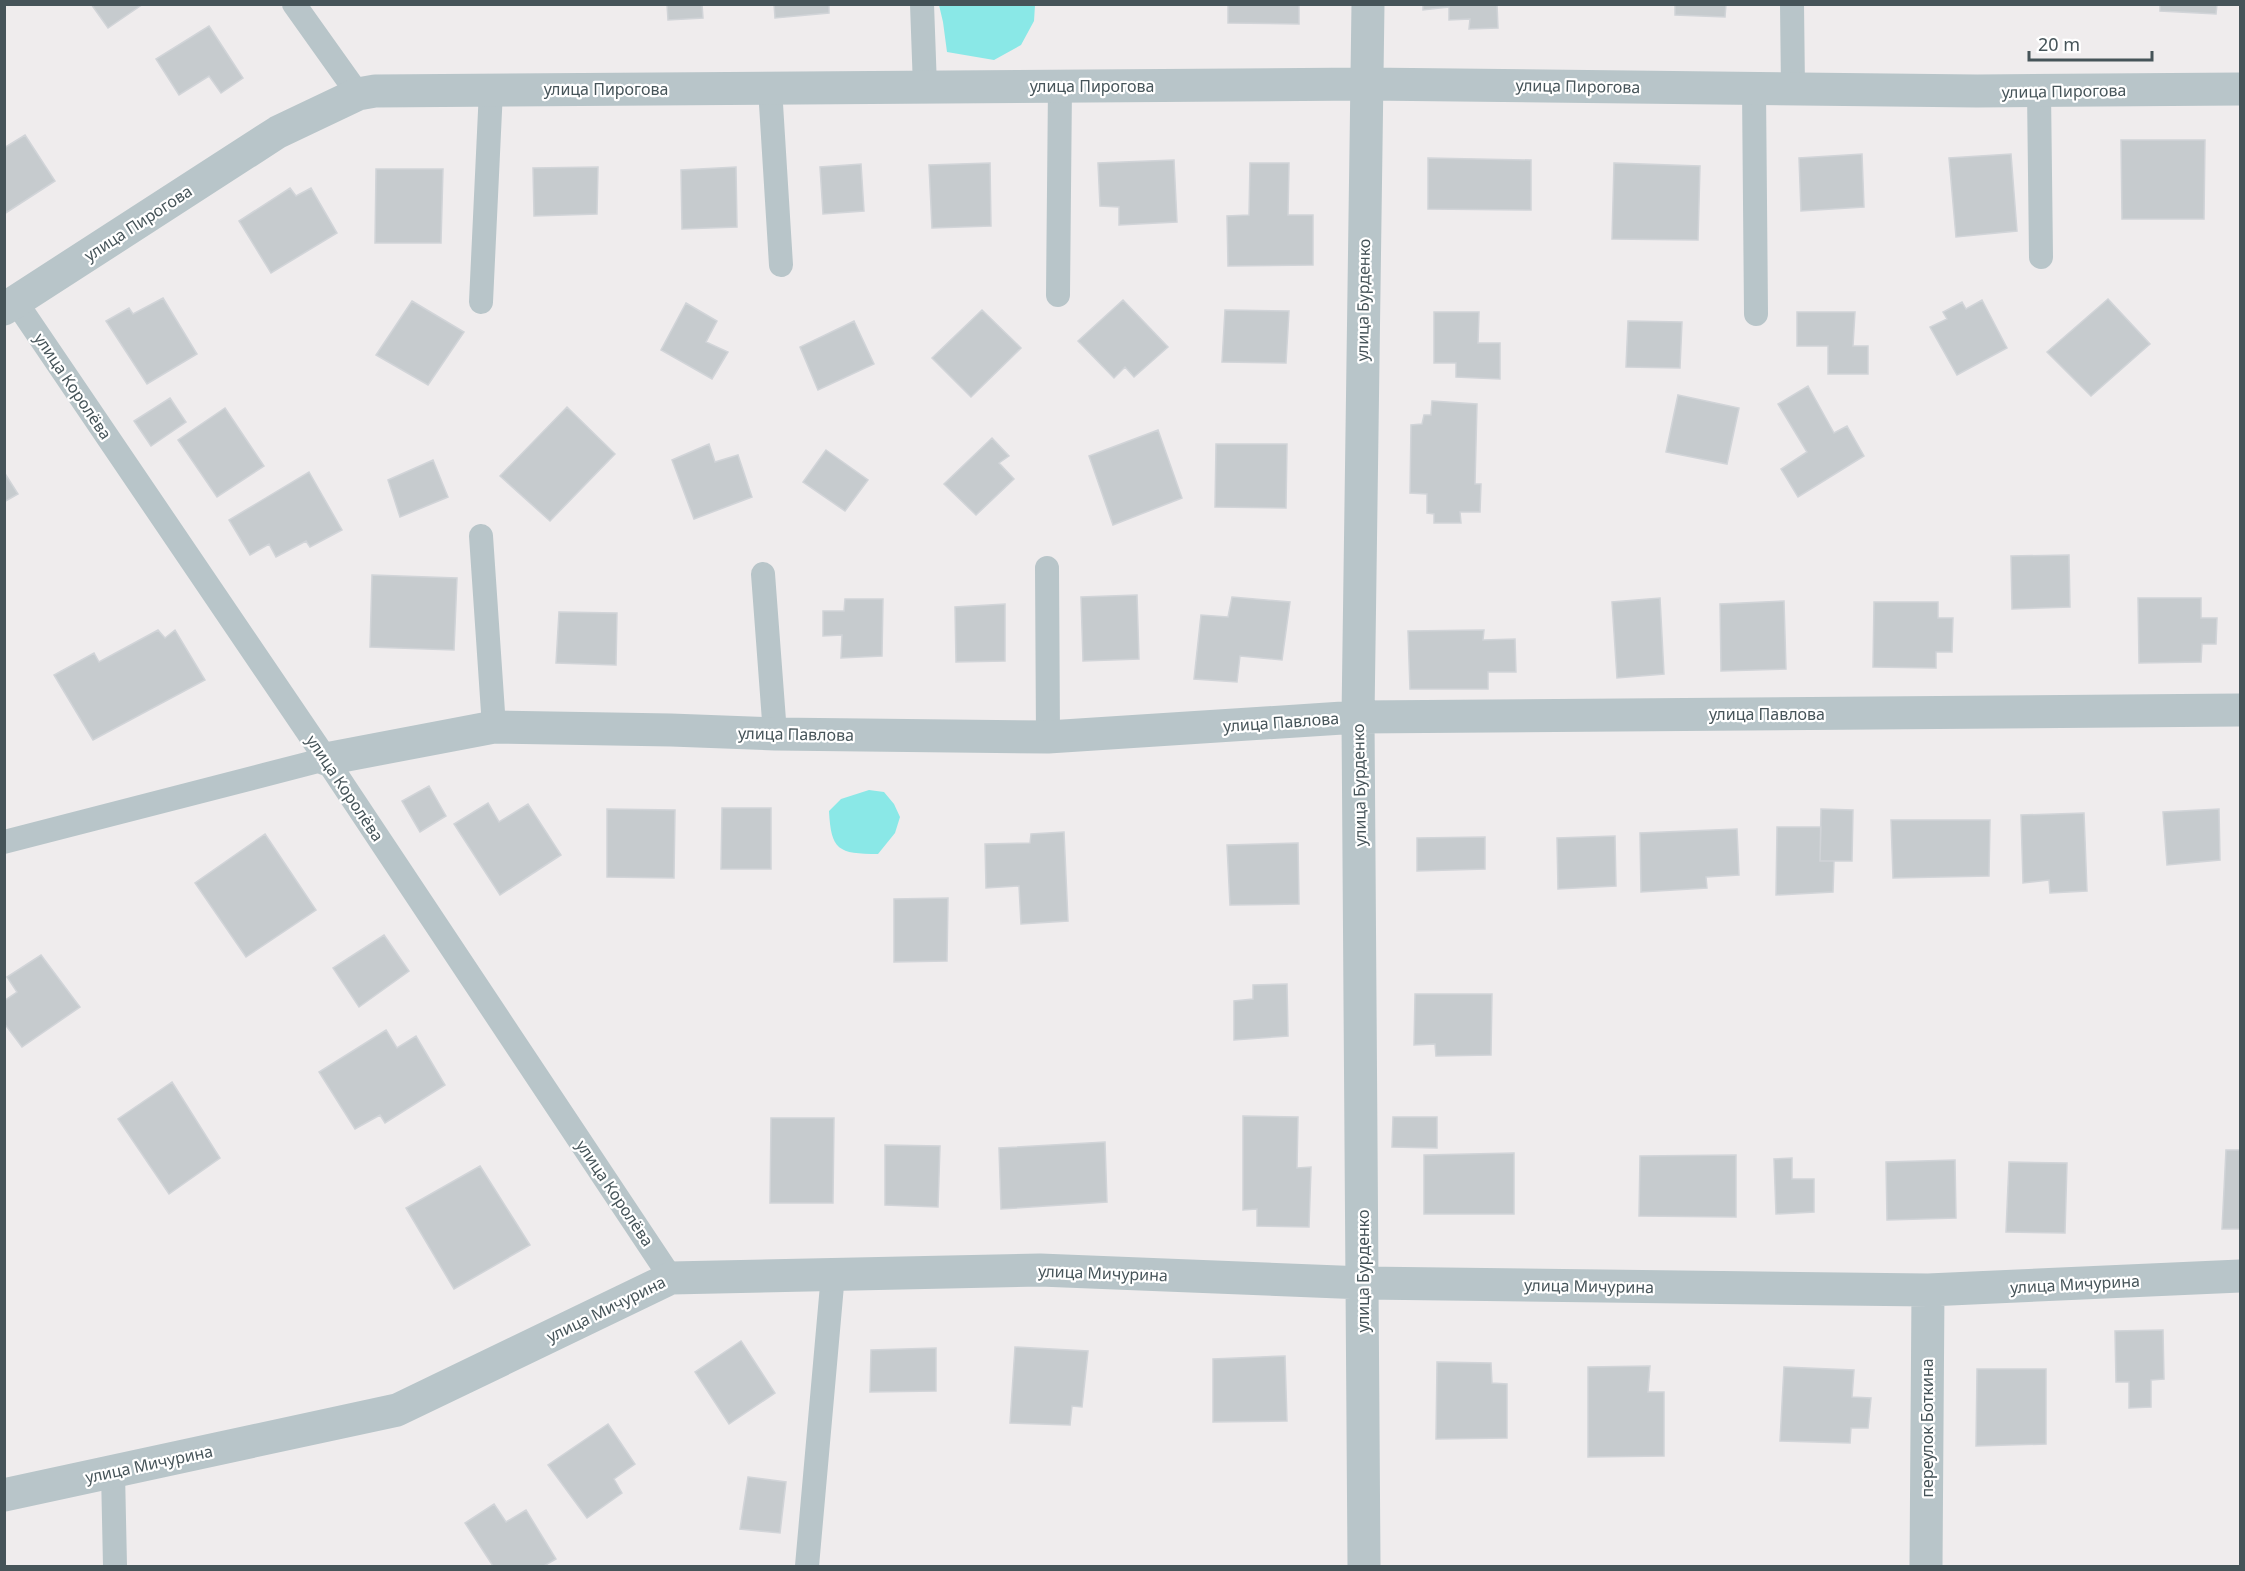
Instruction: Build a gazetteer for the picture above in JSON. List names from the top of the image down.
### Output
{
  "streets": {
    "street": [
      "улица Пирогова",
      "улица Бурденко",
      "улица Павлова",
      "улица Мичурина",
      "переулок Боткина"
    ],
    "lane": ["улица Королёва"]
  },
  "crossings": [
    ["улица Пирогова", "улица Бурденко"],
    ["улица Пирогова", "улица Королёва"],
    ["улица Бурденко", "улица Павлова"],
    ["улица Бурденко", "улица Мичурина"],
    ["улица Королёва", "улица Павлова"],
    ["улица Королёва", "улица Мичурина"],
    ["улица Мичурина", "переулок Боткина"]
  ],
  "scale_bar": "20 m"
}
